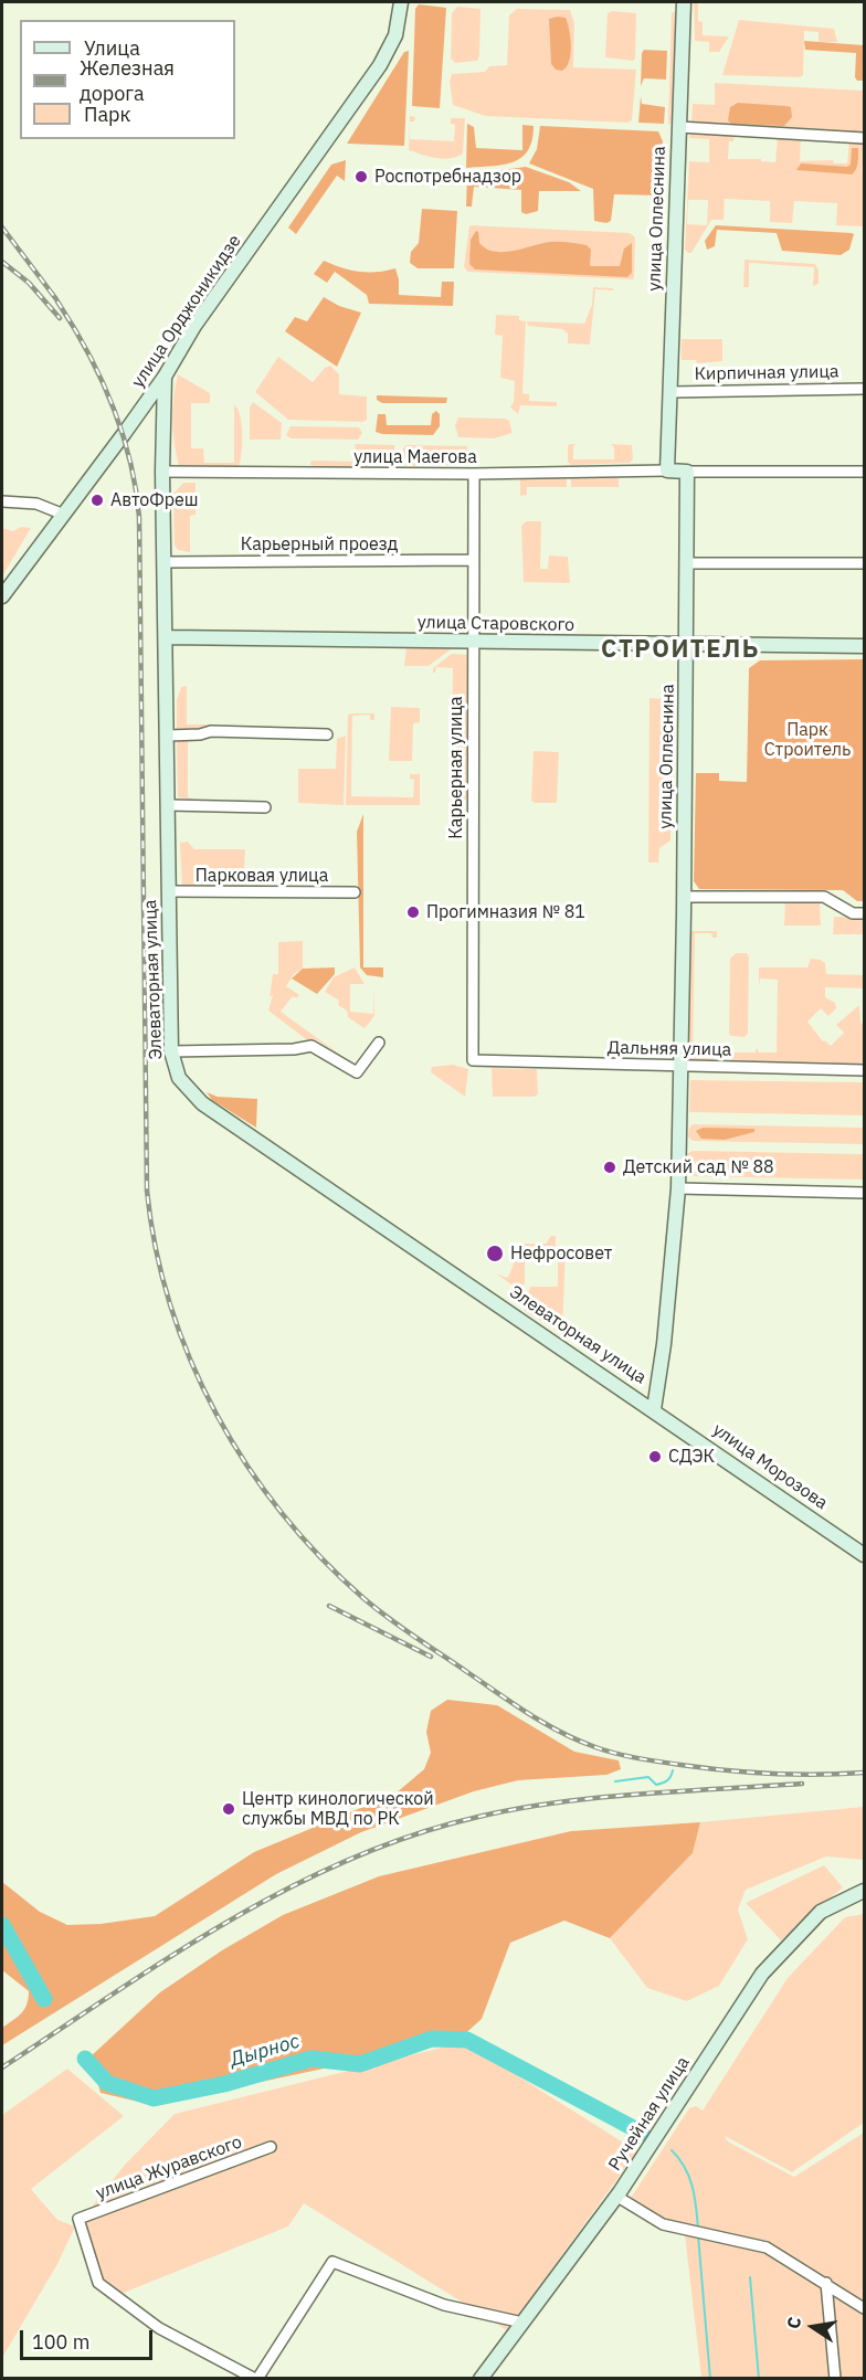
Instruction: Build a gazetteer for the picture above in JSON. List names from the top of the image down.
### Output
{
  "streets": {
    "street": [
      "улица Оплеснина",
      "улица Орджоникидзе",
      "Кирпичная улица",
      "улица Маегова",
      "Карьерный проезд",
      "улица Старовского",
      "Карьерная улица",
      "Парковая улица",
      "Элеваторная улица",
      "Дальняя улица",
      "улица Морозова",
      "Ручейная улица",
      "улица Журавского"
    ]
  },
  "crossings": [
    ["улица Оплеснина", "Кирпичная улица"],
    ["улица Оплеснина", "улица Маегова"],
    ["улица Оплеснина", "улица Старовского"],
    ["улица Оплеснина", "Элеваторная улица"],
    ["улица Оплеснина", "Дальняя улица"],
    ["улица Оплеснина", "улица Морозова"],
    ["улица Орджоникидзе", "Элеваторная улица"],
    ["улица Маегова", "Карьерная улица"],
    ["улица Маегова", "Элеваторная улица"],
    ["Карьерный проезд", "Карьерная улица"],
    ["Карьерный проезд", "Элеваторная улица"],
    ["улица Старовского", "Карьерная улица"],
    ["улица Старовского", "Элеваторная улица"],
    ["Карьерная улица", "Дальняя улица"],
    ["Парковая улица", "Элеваторная улица"],
    ["Элеваторная улица", "улица Морозова"]
  ],
  "districts": ["СТРОИТЕЛЬ"],
  "water": ["Дырнос"],
  "parks": ["Парк Строитель"],
  "places": [
    "Роспотребнадзор",
    "АвтоФреш",
    "Прогимназия № 81",
    "Детский сад № 88",
    "Нефросовет",
    "СДЭК",
    "Центр кинологической службы МВД по РК"
  ],
  "legend": ["Улица", "Железная дорога", "Парк"],
  "scale_bar": "100 m",
  "north": "left"
}
